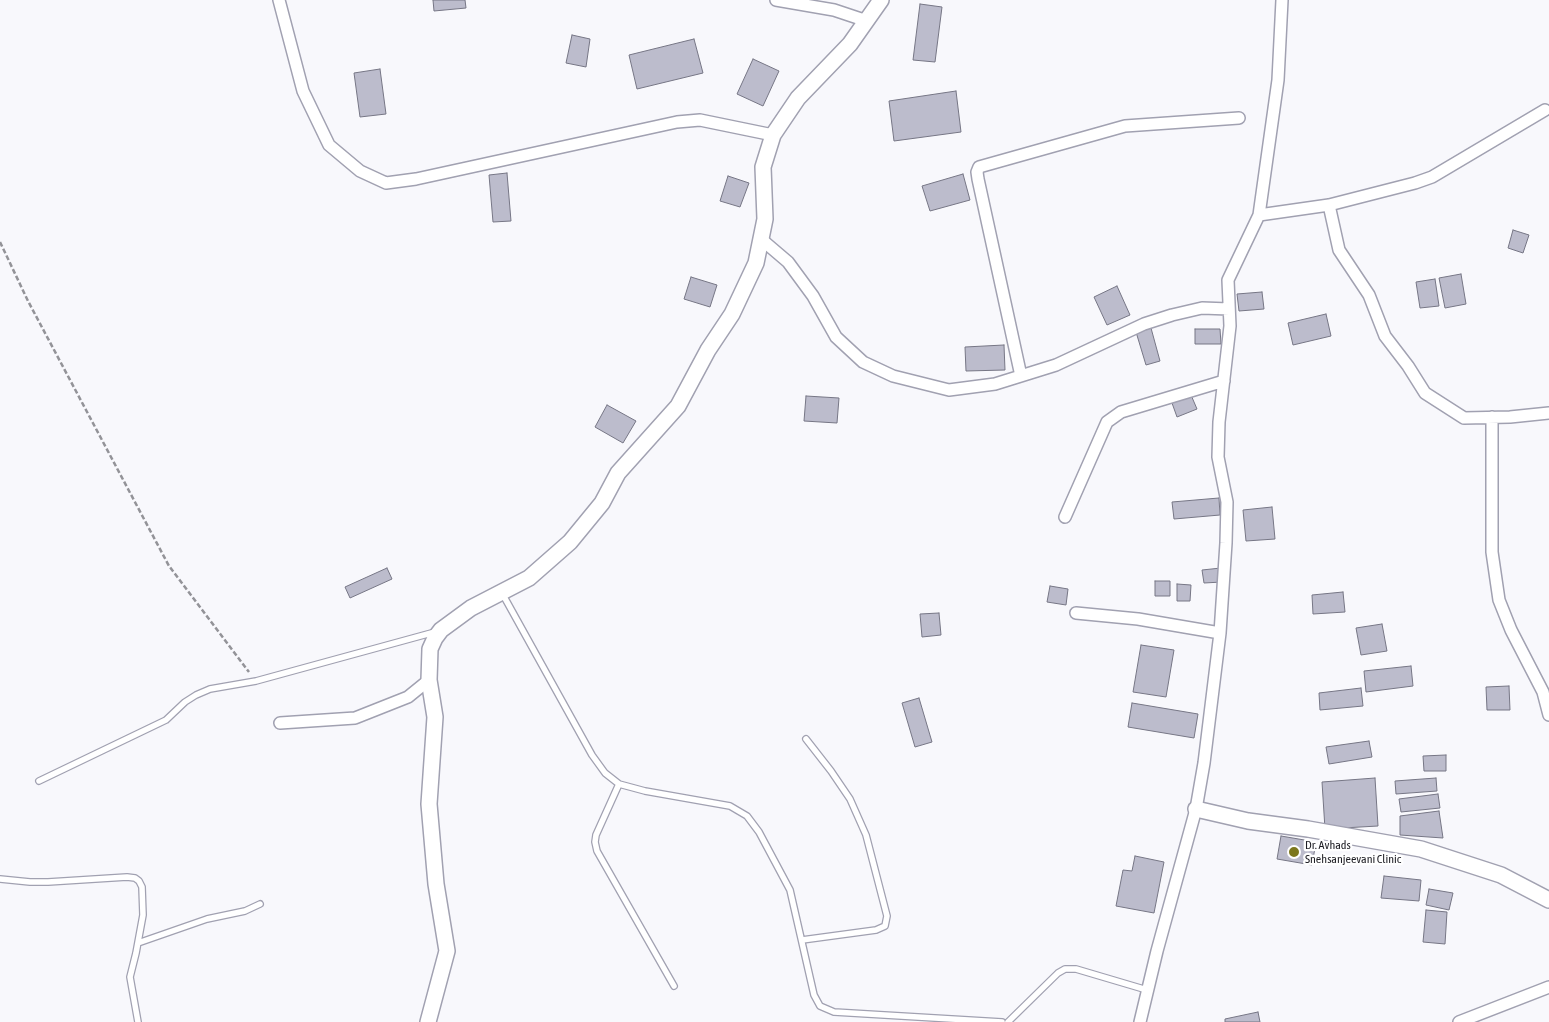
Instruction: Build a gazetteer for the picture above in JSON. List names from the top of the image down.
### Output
{
  "places": ["Dr. Avhads Snehsanjeevani Clinic"]
}
